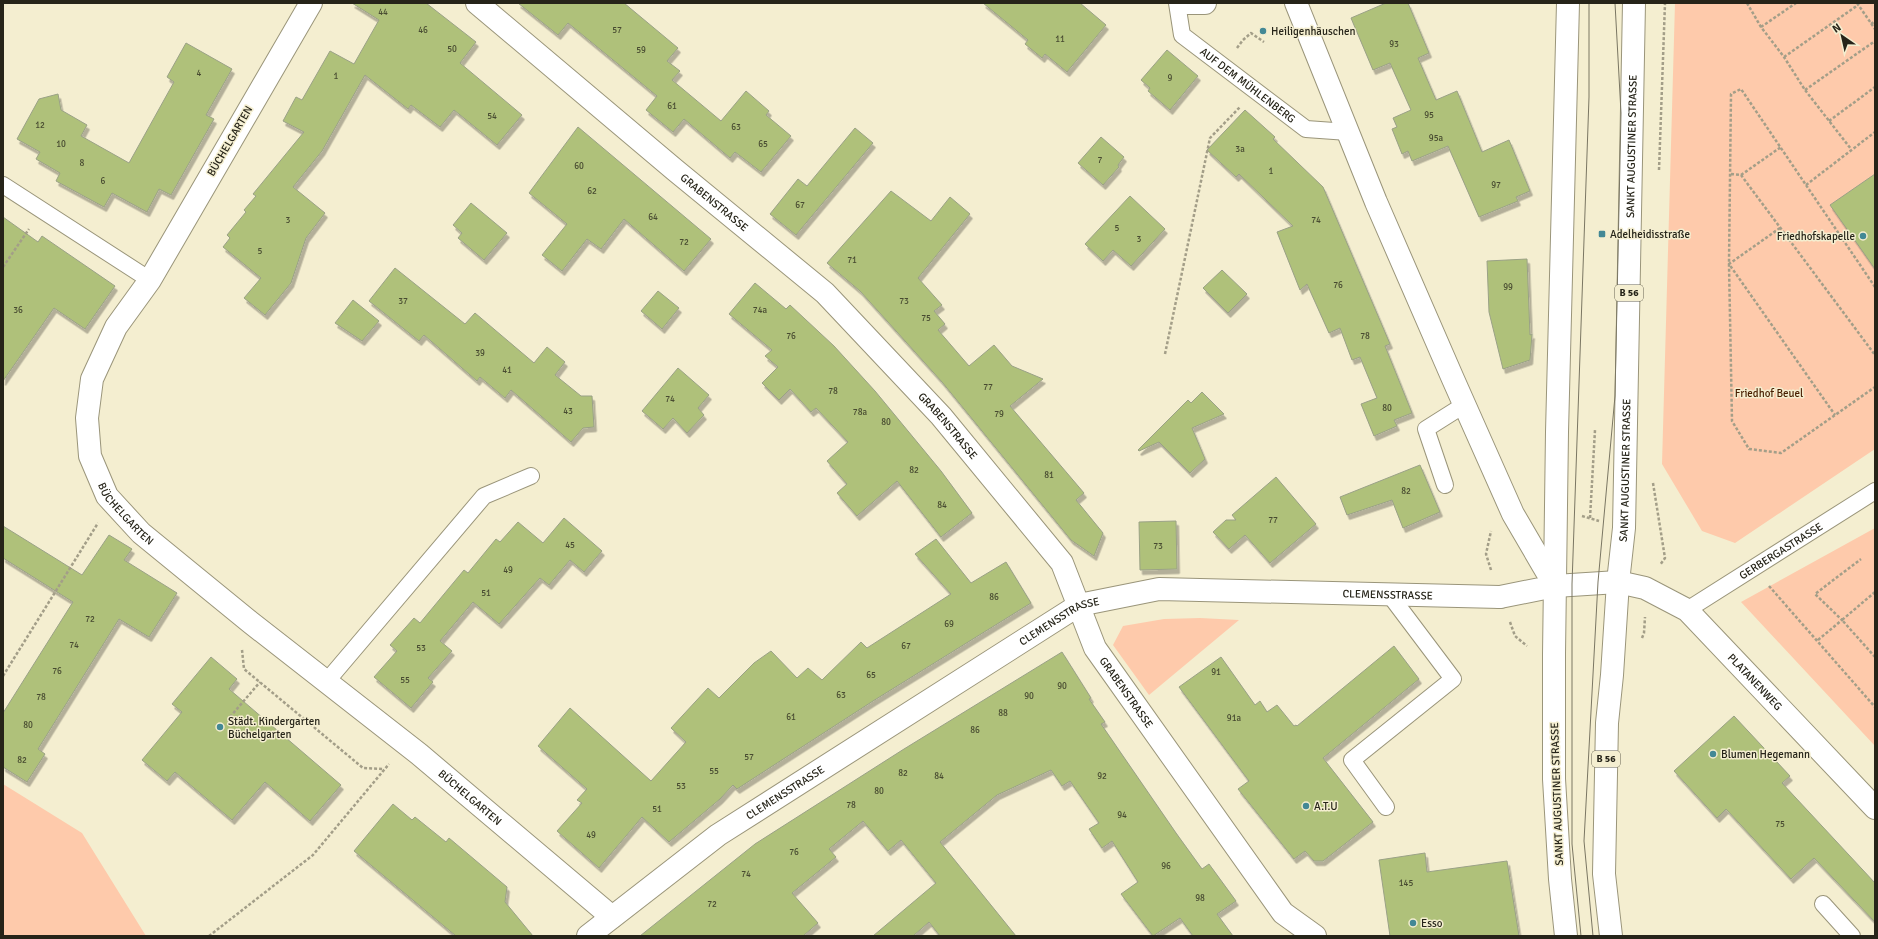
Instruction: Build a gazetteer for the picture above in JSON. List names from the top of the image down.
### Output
{
  "streets": {
    "street": [
      "BÜCHELGARTEN",
      "SANKT AUGUSTINER STRASSE",
      "GRABENSTRASSE",
      "B 56",
      "CLEMENSSTRASSE",
      "PLATANENWEG"
    ],
    "lane": ["AUF DEM MÜHLENBERG", "GERBERGASTRASSE"]
  },
  "crossings": [
    ["BÜCHELGARTEN", "CLEMENSSTRASSE"],
    ["SANKT AUGUSTINER STRASSE", "CLEMENSSTRASSE"],
    ["SANKT AUGUSTINER STRASSE", "PLATANENWEG"],
    ["GRABENSTRASSE", "CLEMENSSTRASSE"],
    ["GERBERGASTRASSE", "PLATANENWEG"],
    ["CLEMENSSTRASSE", "PLATANENWEG"]
  ],
  "parks": ["Friedhof Beuel"],
  "places": {
    "other": [
      "Heiligenhäuschen",
      "Friedhofskapelle",
      "Städt. Kindergarten Büchelgarten",
      "Blumen Hegemann",
      "A.T.U",
      "Esso"
    ],
    "transit": ["Adelheidisstraße"]
  },
  "house_numbers": [
    "44",
    "46",
    "57",
    "11",
    "93",
    "50",
    "59",
    "4",
    "1",
    "9",
    "61",
    "95",
    "54",
    "12",
    "63",
    "95a",
    "10",
    "65",
    "3a",
    "7",
    "8",
    "60",
    "1",
    "6",
    "97",
    "62",
    "67",
    "64",
    "3",
    "74",
    "5",
    "3",
    "72",
    "5",
    "71",
    "76",
    "99",
    "37",
    "73",
    "36",
    "74a",
    "75",
    "76",
    "78",
    "39",
    "41",
    "77",
    "78",
    "74",
    "80",
    "43",
    "78a",
    "79",
    "80",
    "82",
    "81",
    "82",
    "84",
    "77",
    "45",
    "73",
    "49",
    "51",
    "86",
    "72",
    "69",
    "74",
    "67",
    "53",
    "76",
    "91",
    "65",
    "55",
    "90",
    "63",
    "90",
    "78",
    "88",
    "61",
    "91a",
    "80",
    "86",
    "57",
    "82",
    "55",
    "82",
    "84",
    "92",
    "53",
    "80",
    "78",
    "51",
    "94",
    "75",
    "49",
    "76",
    "96",
    "74",
    "145",
    "98",
    "72"
  ],
  "north": "top left"
}
